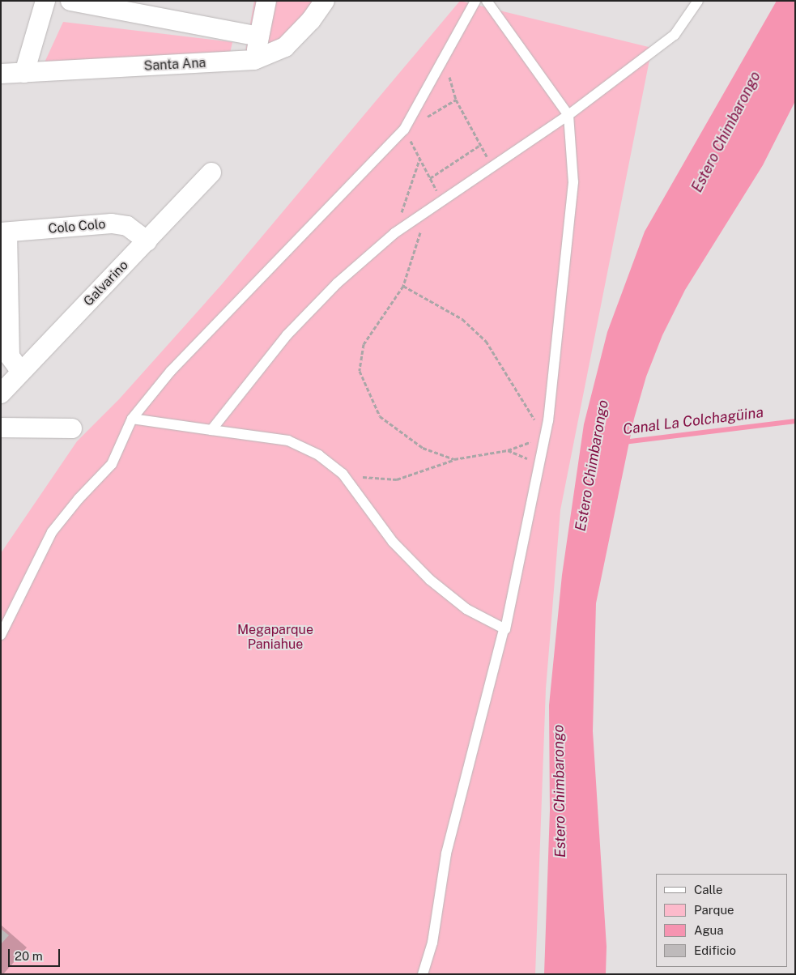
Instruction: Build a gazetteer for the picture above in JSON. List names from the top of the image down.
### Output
{
  "streets": {
    "street": ["Santa Ana", "Colo Colo", "Galvarino"]
  },
  "crossings": [
    ["Colo Colo", "Galvarino"]
  ],
  "water": ["Estero Chimbarongo", "Canal La Colchagüina"],
  "parks": ["Megaparque Paniahue"],
  "legend": [
    "Calle",
    "Parque",
    "Agua",
    "Edificio"
  ],
  "scale_bar": "20 m"
}
